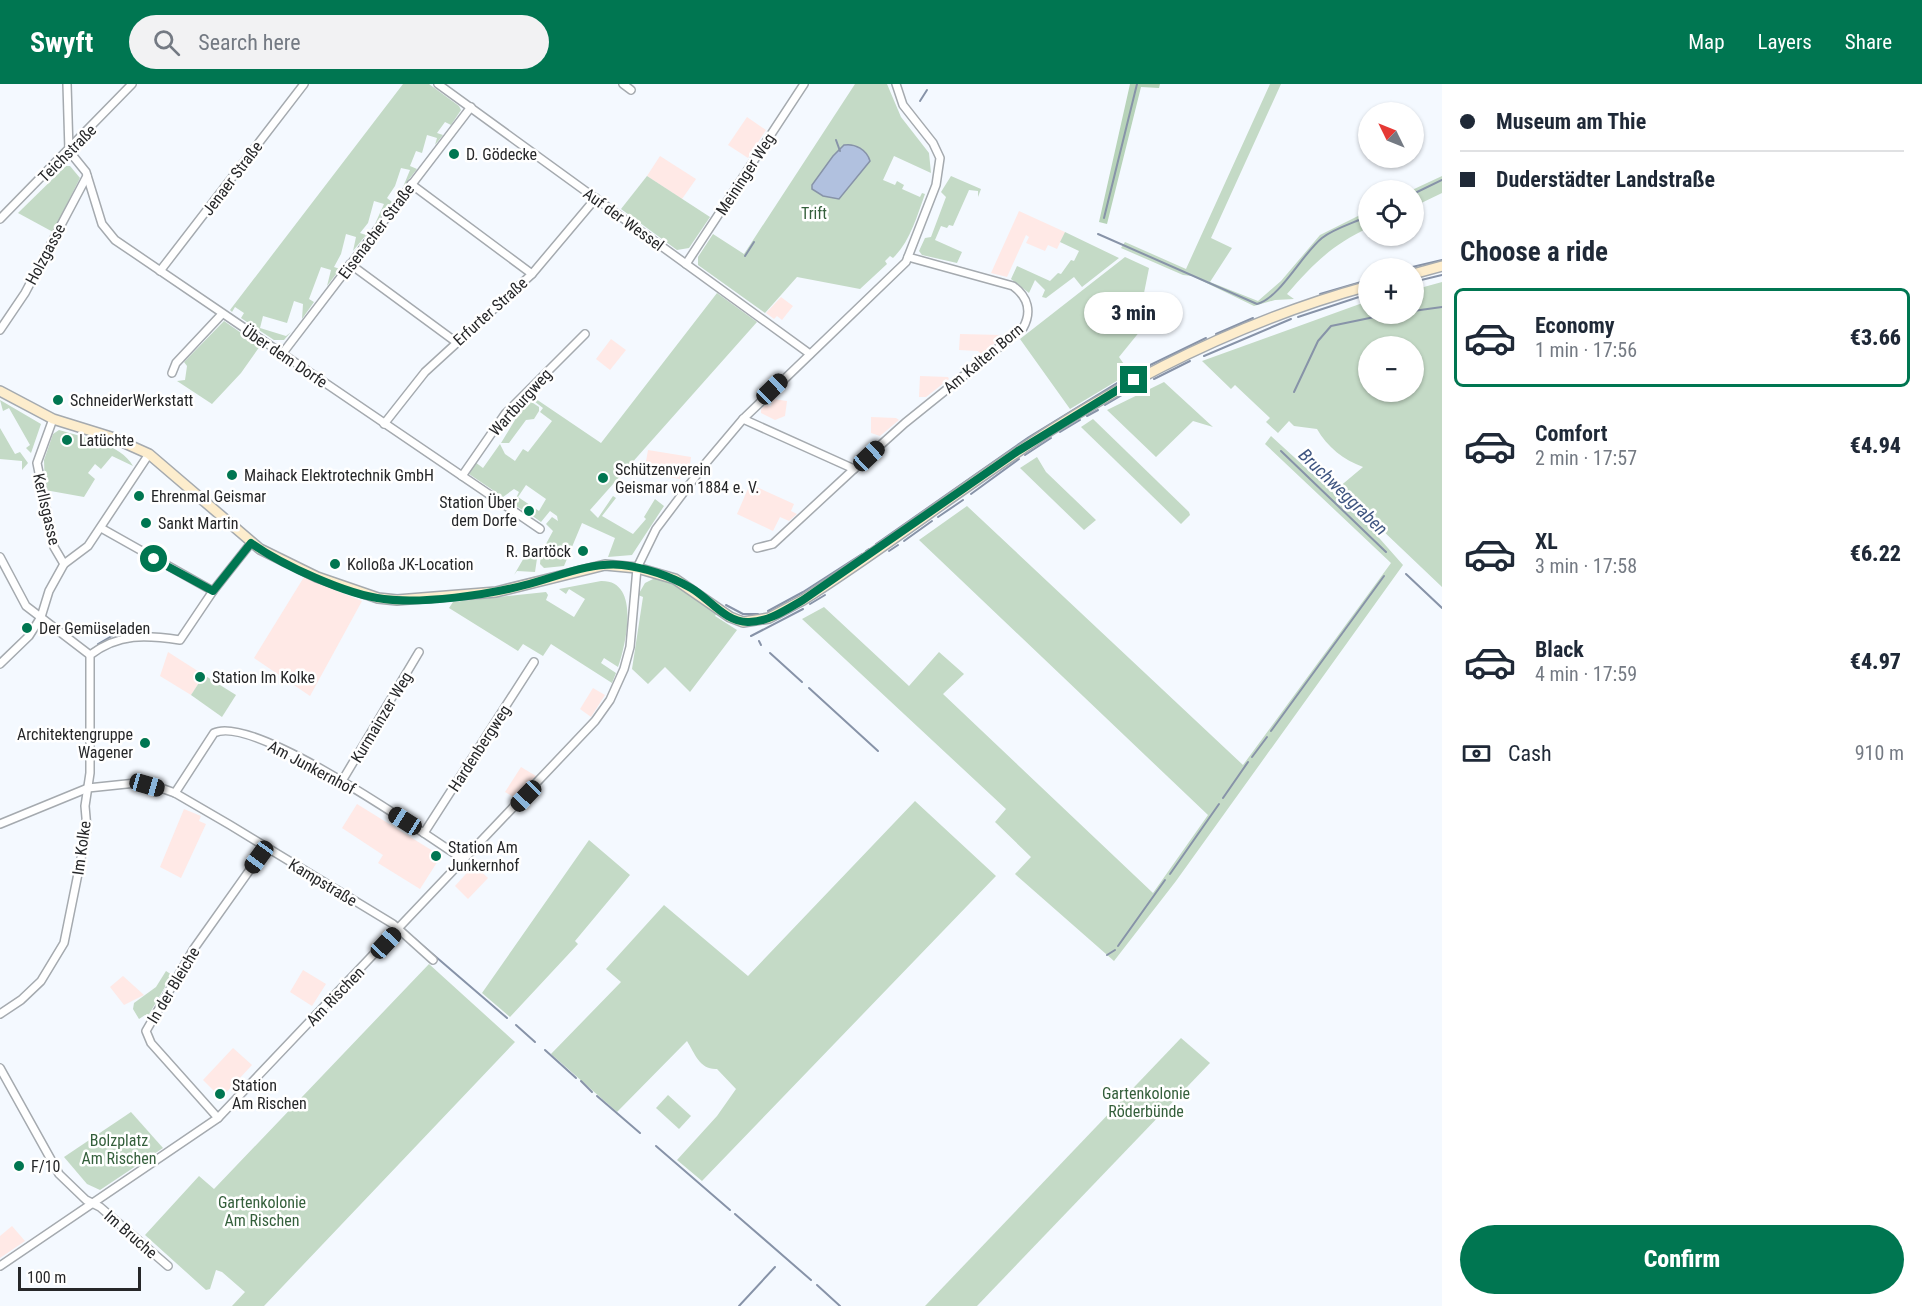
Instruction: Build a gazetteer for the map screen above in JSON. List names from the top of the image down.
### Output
{
  "streets": {
    "street": [
      "Teichstraße",
      "Meininger Weg",
      "Jenaer Straße",
      "Auf der Wessel",
      "Eisenacher Straße",
      "Holzgasse",
      "Erfurter Straße",
      "Über dem Dorfe",
      "Am Kalten Born",
      "Wartburgweg",
      "Kerllsgasse",
      "Kurmainzer Weg",
      "Hardenbergweg",
      "Am Junkernhof",
      "Im Kolke",
      "Kampstraße",
      "In der Bleiche",
      "Am Rischen",
      "Im Bruche"
    ]
  },
  "crossings": [
    ["Teichstraße", "Über dem Dorfe"],
    ["Meininger Weg", "Auf der Wessel"],
    ["Jenaer Straße", "Über dem Dorfe"],
    ["Auf der Wessel", "Eisenacher Straße"],
    ["Auf der Wessel", "Erfurter Straße"],
    ["Eisenacher Straße", "Über dem Dorfe"],
    ["Holzgasse", "Über dem Dorfe"],
    ["Erfurter Straße", "Über dem Dorfe"],
    ["Über dem Dorfe", "Wartburgweg"],
    ["Kurmainzer Weg", "Am Junkernhof"],
    ["Hardenbergweg", "Am Junkernhof"],
    ["Am Junkernhof", "Kampstraße"],
    ["Am Junkernhof", "Am Rischen"],
    ["Im Kolke", "Kampstraße"],
    ["Kampstraße", "In der Bleiche"],
    ["Kampstraße", "Am Rischen"],
    ["In der Bleiche", "Am Rischen"],
    ["Am Rischen", "Im Bruche"]
  ],
  "water": ["Bruchweggraben"],
  "parks": [
    "Trift",
    "Gartenkolonie Röderbünde",
    "Bolzplatz Am Rischen",
    "Gartenkolonie Am Rischen"
  ],
  "places": [
    "D. Gödecke",
    "SchneiderWerkstatt",
    "Latüchte",
    "Maihack Elektrotechnik GmbH",
    "Schützenverein Geismar von 1884 e. V.",
    "Ehrenmal Geismar",
    "Station Über dem Dorfe",
    "Sankt Martin",
    "R. Bartöck",
    "Kolloßa JK-Location",
    "Der Gemüseladen",
    "Station Im Kolke",
    "Architektengruppe Wagener",
    "Station Am Junkernhof",
    "Station Am Rischen",
    "F/10"
  ],
  "scale_bar": "100 m",
  "north": "top left",
  "page": {
    "header": "Swyft",
    "search": "Search here",
    "nav": ["Map", "Layers", "Share"],
    "banner": ["Museum am Thie", "Duderstädter Landstraße"],
    "map_buttons": ["+", "−"],
    "heading": "Choose a ride",
    "list": [
      {
        "name": "Economy",
        "note": "1 min · 17:56",
        "value": "€3.66"
      },
      {
        "name": "Comfort",
        "note": "2 min · 17:57",
        "value": "€4.94"
      },
      {
        "name": "XL",
        "note": "3 min · 17:58",
        "value": "€6.22"
      },
      {
        "name": "Black",
        "note": "4 min · 17:59",
        "value": "€4.97"
      }
    ],
    "bubble": "3 min",
    "pay": ["Cash", "910 m"],
    "buttons": "Confirm",
    "scale": "100 m"
  }
}
